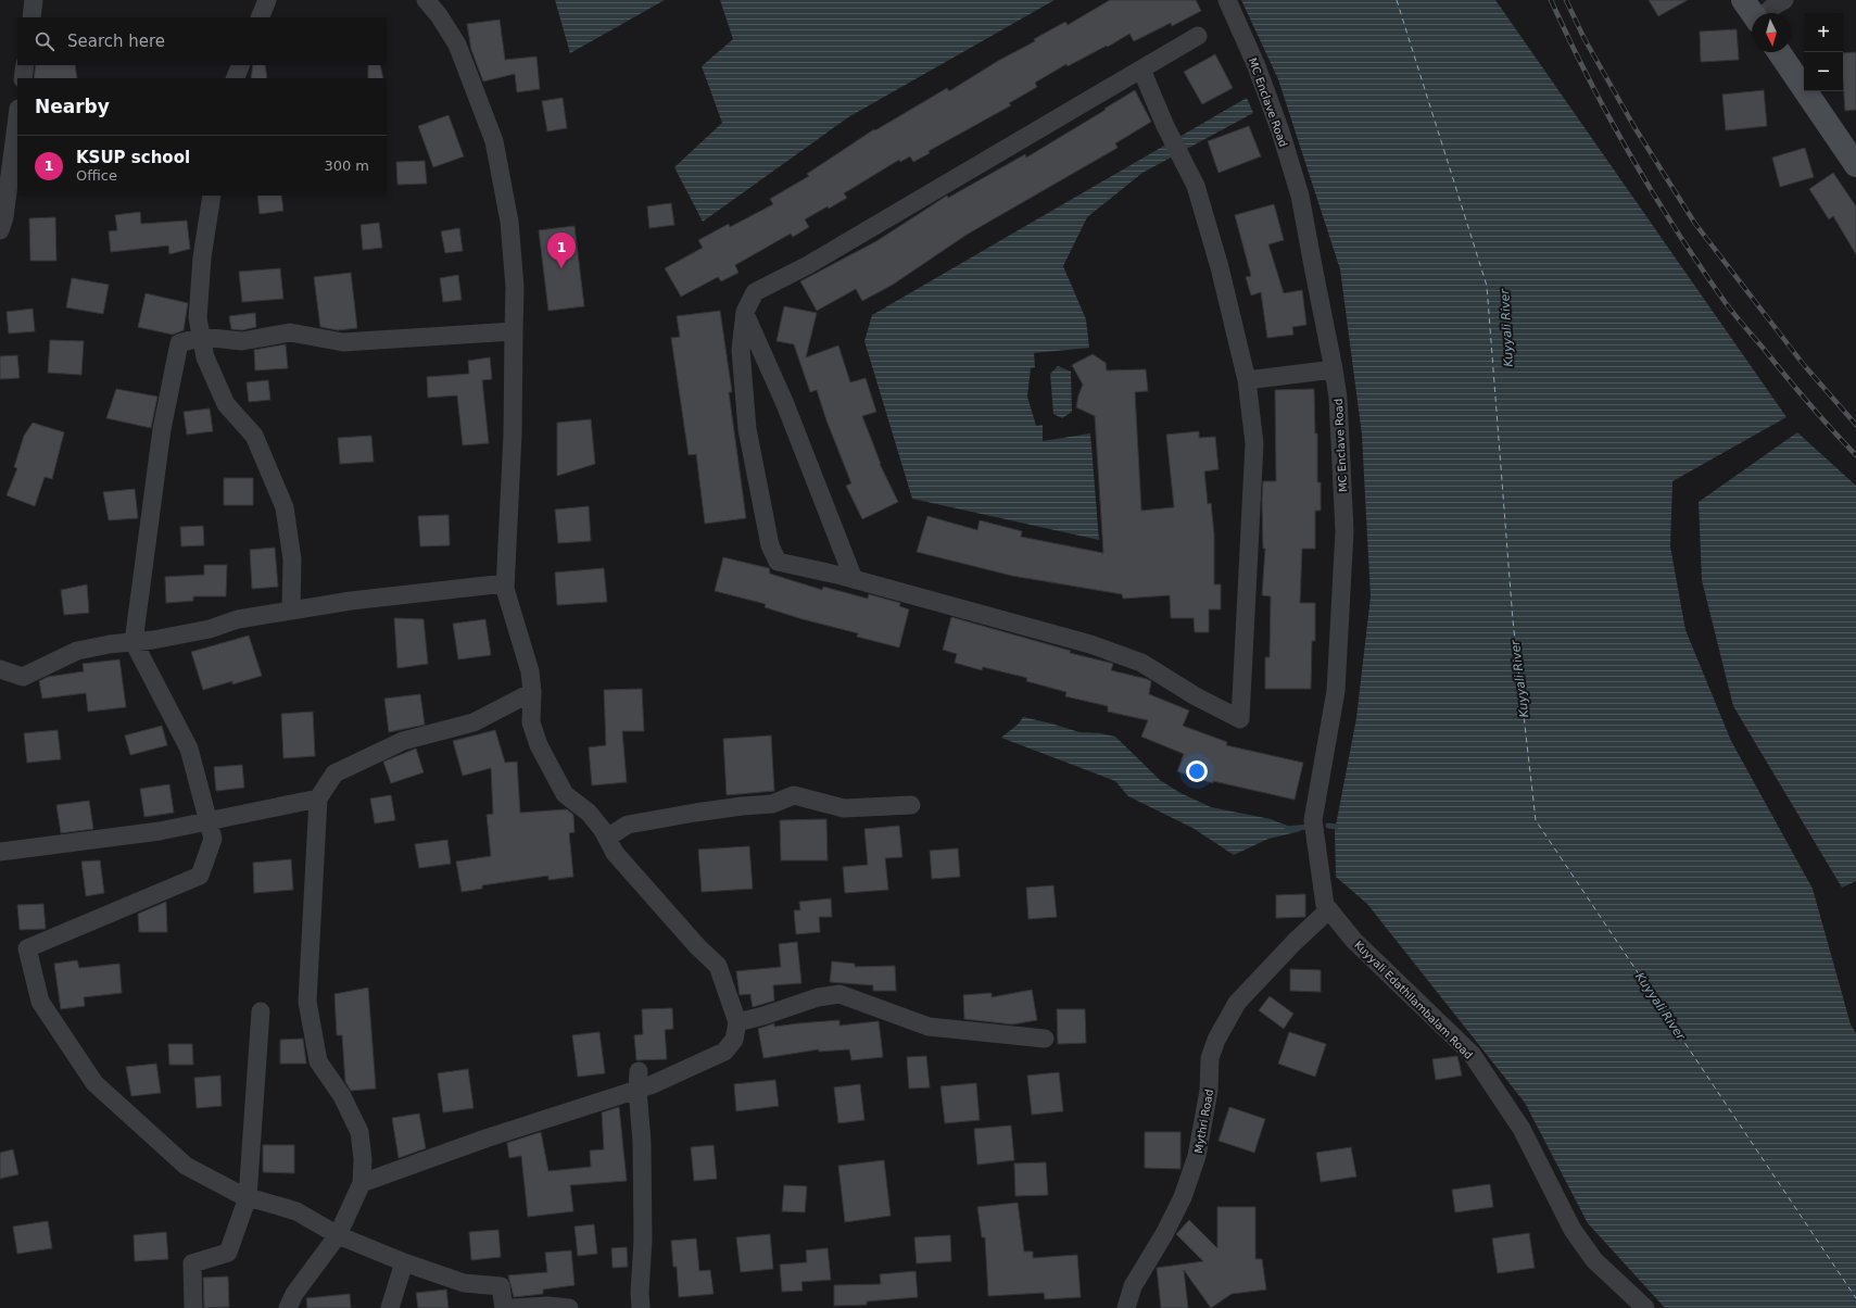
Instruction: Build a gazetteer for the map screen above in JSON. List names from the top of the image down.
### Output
{
  "streets": {
    "street": ["MC Enclave Road", "Kuyyali Edathilambalam Road", "Mythri Road"]
  },
  "crossings": [
    ["MC Enclave Road", "Kuyyali Edathilambalam Road"],
    ["MC Enclave Road", "Mythri Road"],
    ["Kuyyali Edathilambalam Road", "Mythri Road"]
  ],
  "water": ["Kuyyali River"],
  "north": "bottom",
  "page": {
    "map_buttons": ["+", "−"],
    "search": "Search here",
    "heading": "Nearby",
    "list": [
      {
        "mark": "1",
        "name": "KSUP school",
        "note": "Office",
        "value": "300 m"
      }
    ],
    "pins": "1"
  }
}
